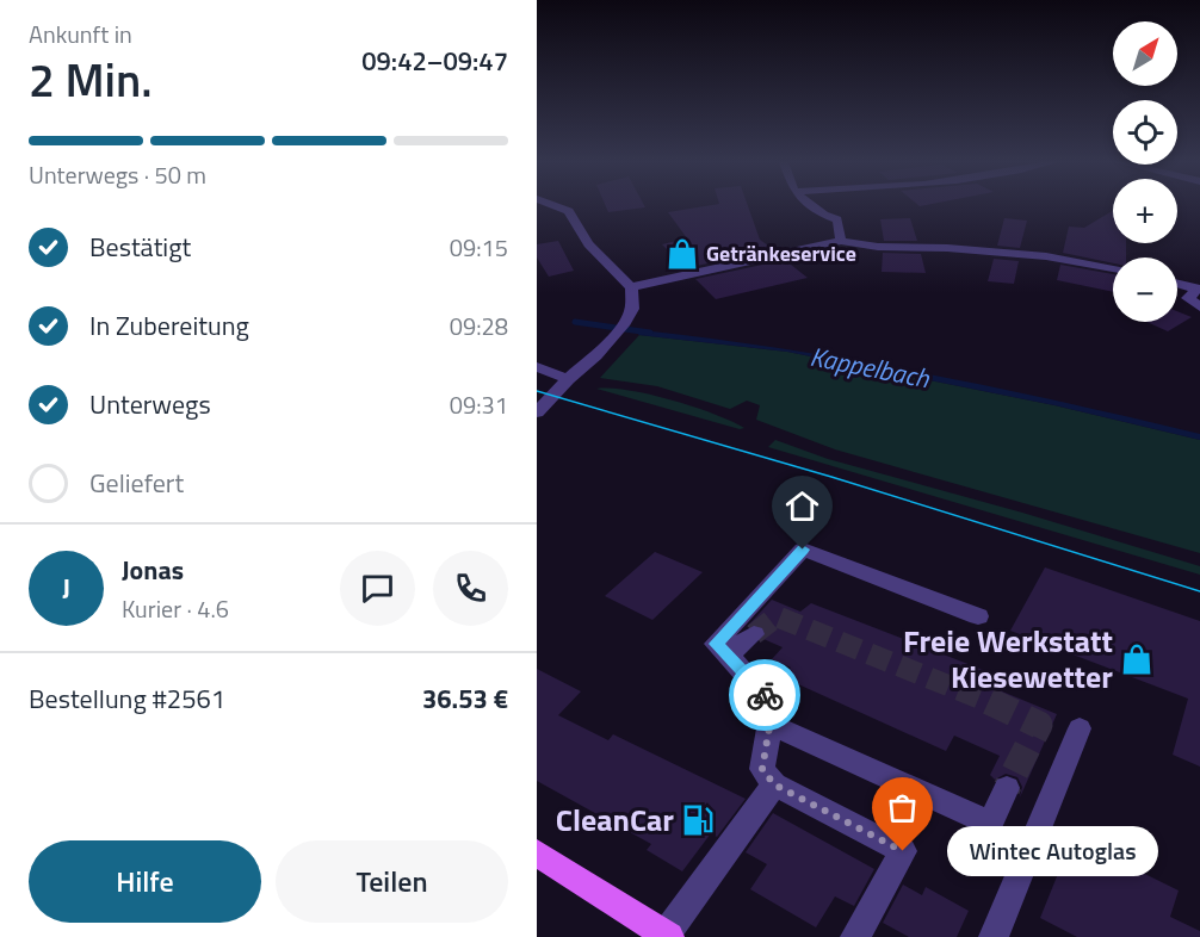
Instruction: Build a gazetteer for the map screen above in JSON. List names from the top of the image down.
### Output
{
  "water": ["Kappelbach"],
  "places": {
    "shop": ["Getränkeservice", "Freie Werkstatt Kiesewetter"],
    "fuel station": ["CleanCar"],
    "other": ["Wintec Autoglas"]
  },
  "north": "top right",
  "page": {
    "heading": ["2 Min.", "Ankunft in", "09:42–09:47"],
    "panel": [
      "Jonas",
      "Kurier · 4.6",
      "Bestellung #2561",
      "36.53 €"
    ],
    "map_buttons": ["+", "−"],
    "bar": "Unterwegs · 50 m",
    "list": [
      ["Bestätigt", "09:15"],
      ["In Zubereitung", "09:28"],
      ["Unterwegs", "09:31"],
      "Geliefert"
    ],
    "round": "J",
    "buttons": ["Hilfe", "Teilen"],
    "bubble": "Wintec Autoglas"
  }
}
